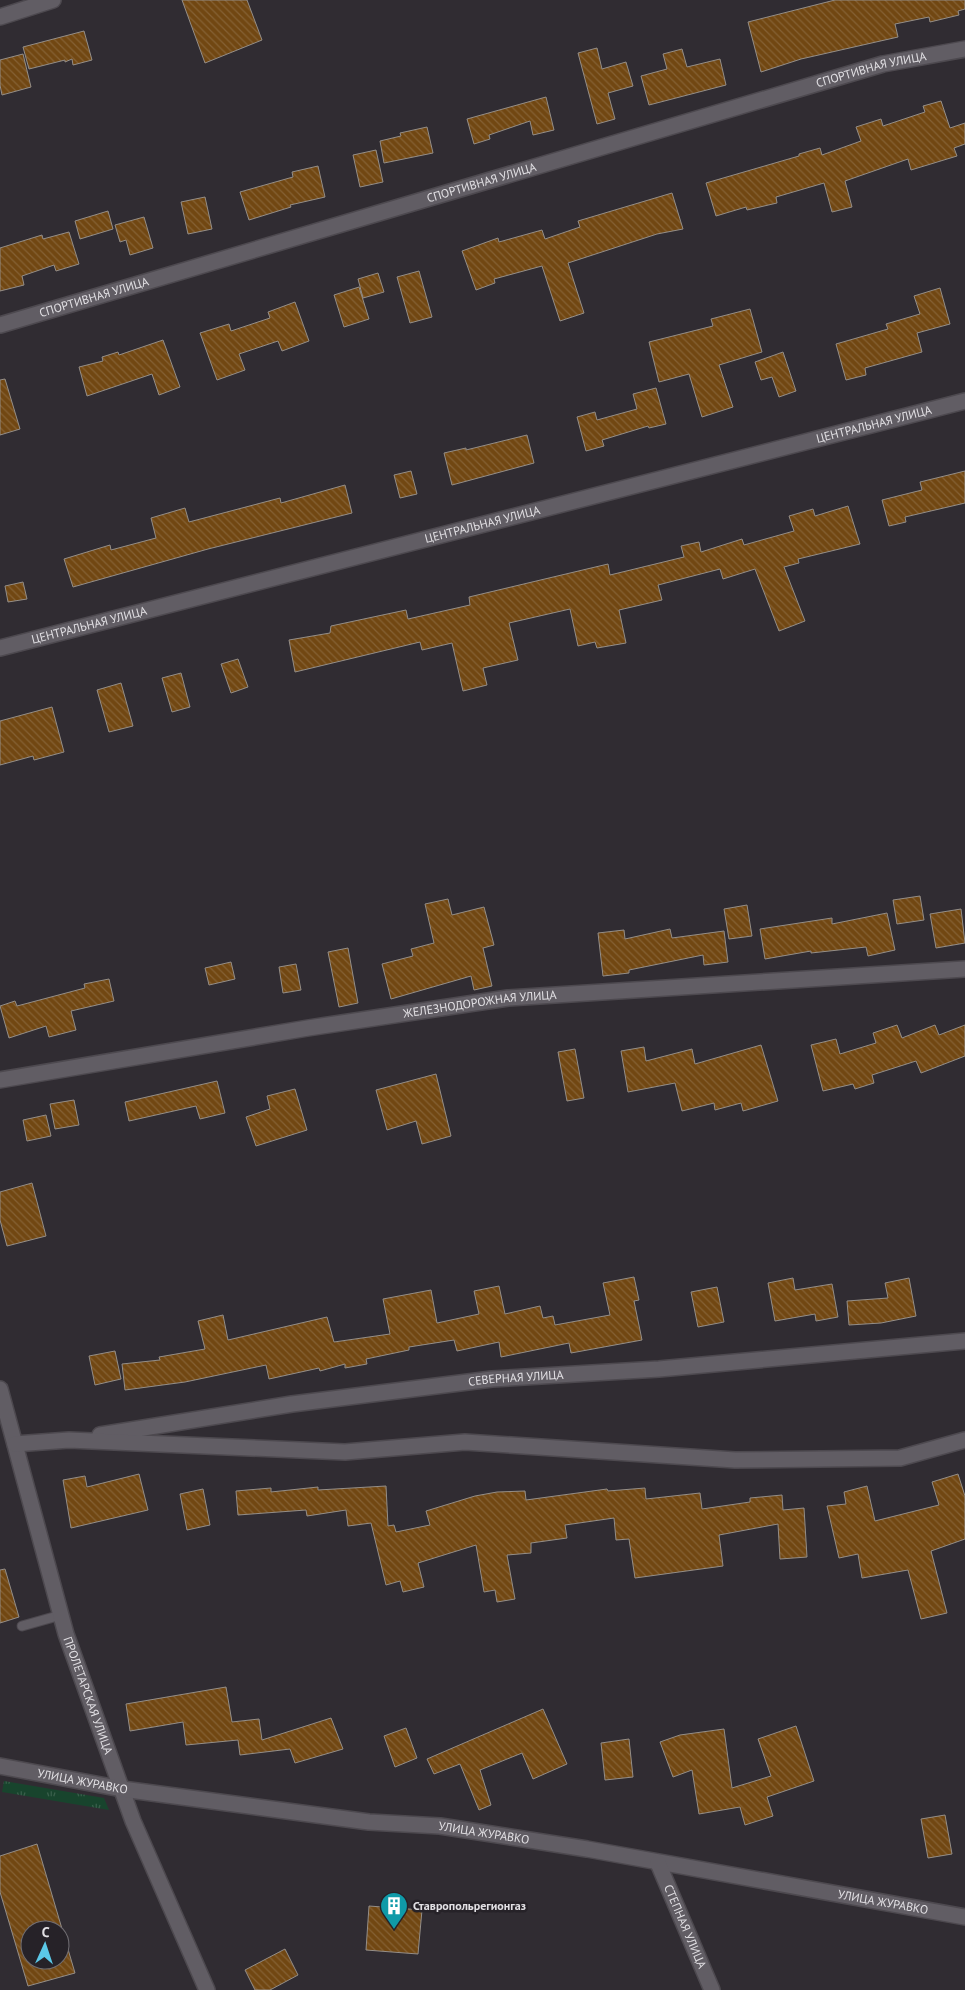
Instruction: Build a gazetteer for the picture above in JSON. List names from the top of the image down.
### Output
{
  "streets": {
    "street": [
      "СПОРТИВНАЯ УЛИЦА",
      "ЦЕНТРАЛЬНАЯ УЛИЦА",
      "ЖЕЛЕЗНОДОРОЖНАЯ УЛИЦА",
      "СЕВЕРНАЯ УЛИЦА",
      "ПРОЛЕТАРСКАЯ УЛИЦА",
      "УЛИЦА ЖУРАВКО",
      "СТЕПНАЯ УЛИЦА"
    ]
  },
  "crossings": [
    ["СЕВЕРНАЯ УЛИЦА", "ПРОЛЕТАРСКАЯ УЛИЦА"],
    ["ПРОЛЕТАРСКАЯ УЛИЦА", "УЛИЦА ЖУРАВКО"],
    ["УЛИЦА ЖУРАВКО", "СТЕПНАЯ УЛИЦА"]
  ],
  "places": {
    "building": ["Ставропольрегионгаз"]
  },
  "north": "top"
}
